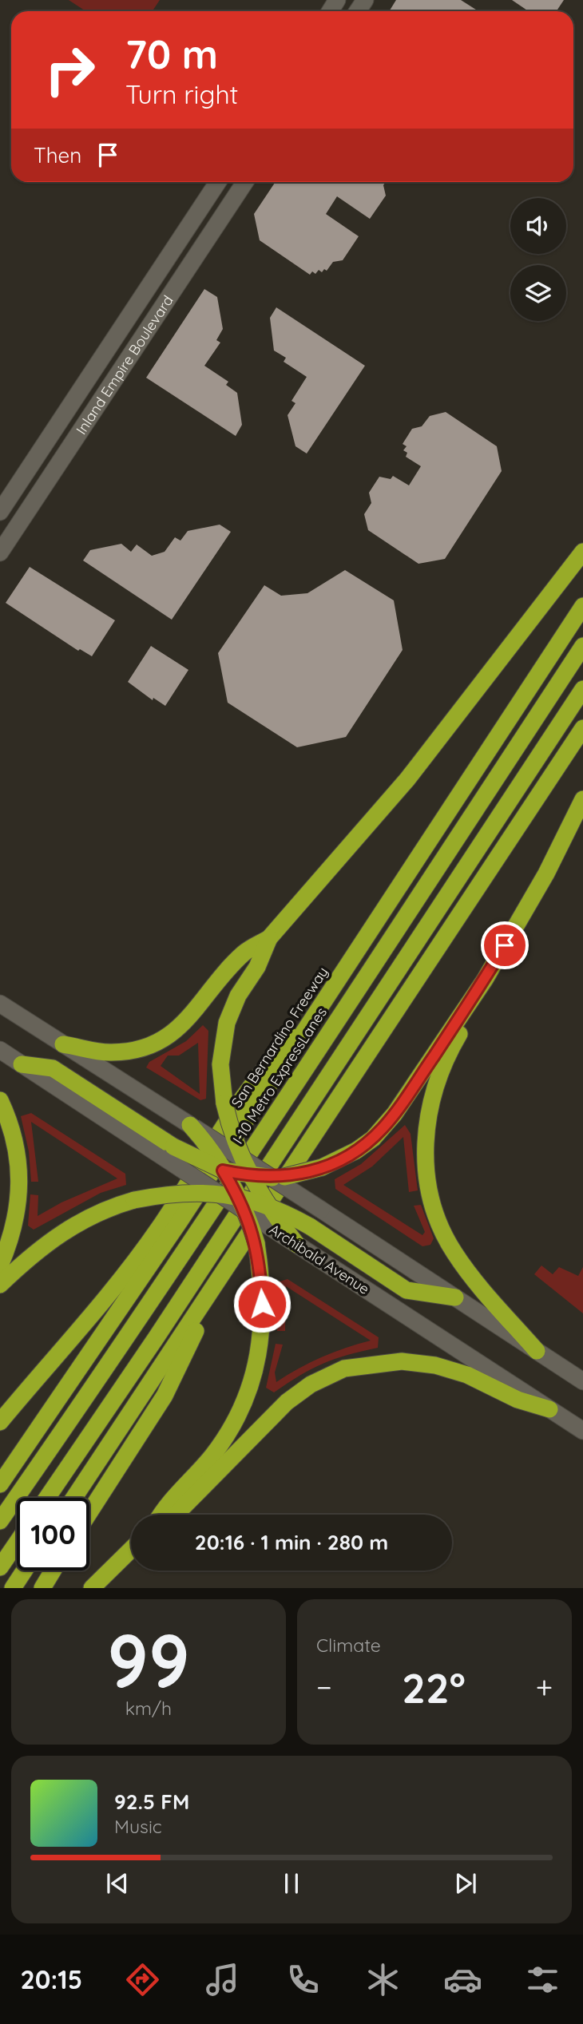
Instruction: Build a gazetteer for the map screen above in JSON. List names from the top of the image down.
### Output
{
  "streets": {
    "highway": ["San Bernardino Freeway", "I-10 Metro ExpressLanes"],
    "main road": ["Inland Empire Boulevard", "Archibald Avenue"]
  },
  "page": {
    "turn": ["70 m", "Turn right"],
    "then": "Then",
    "limit": "100",
    "trip": "20:16 · 1 min · 280 m",
    "tile": [
      ["99", "km/h"],
      "Climate"
    ],
    "heat": ["−", "22°", "+"],
    "song": ["92.5 FM", "Music"],
    "tabs": "20:15"
  }
}
